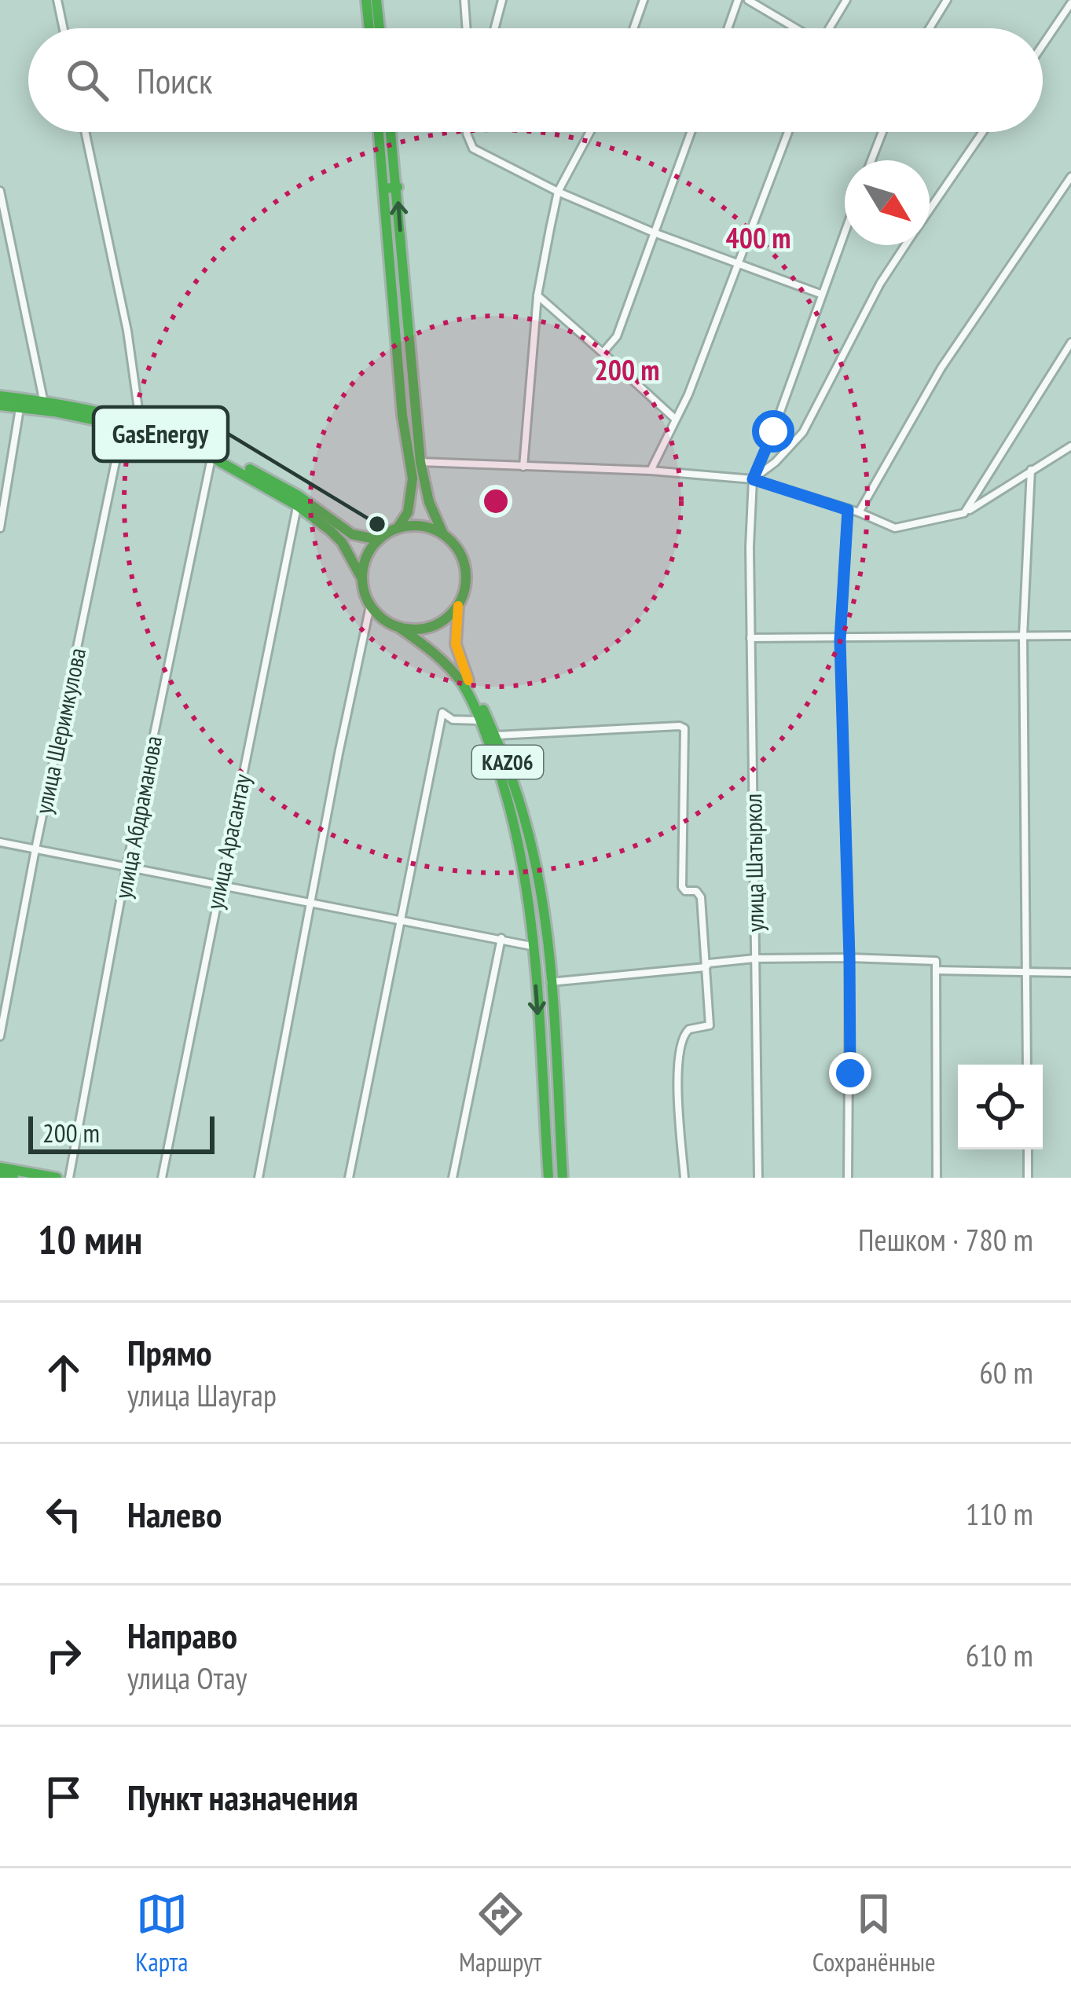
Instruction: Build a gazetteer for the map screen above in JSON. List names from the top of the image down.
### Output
{
  "streets": {
    "main road": ["KАZ06"],
    "street": [
      "улица Шеримкулова",
      "улица Абдраманова",
      "улица Арасантау",
      "улица Шатыркол"
    ]
  },
  "places": ["GasEnergy"],
  "scale_bar": "200 m",
  "north": "bottom right",
  "page": {
    "search": "Поиск",
    "scale": "200 m",
    "heading": ["10 мин", "Пешком · 780 m"],
    "list": [
      ["Прямо", "улица Шаугар", "60 m"],
      ["Налево", "110 m"],
      ["Направо", "улица Отау", "610 m"],
      "Пункт назначения"
    ],
    "nav": ["Карта", "Маршрут", "Сохранённые"]
  },
  "rings": ["400 m", "200 m"]
}
